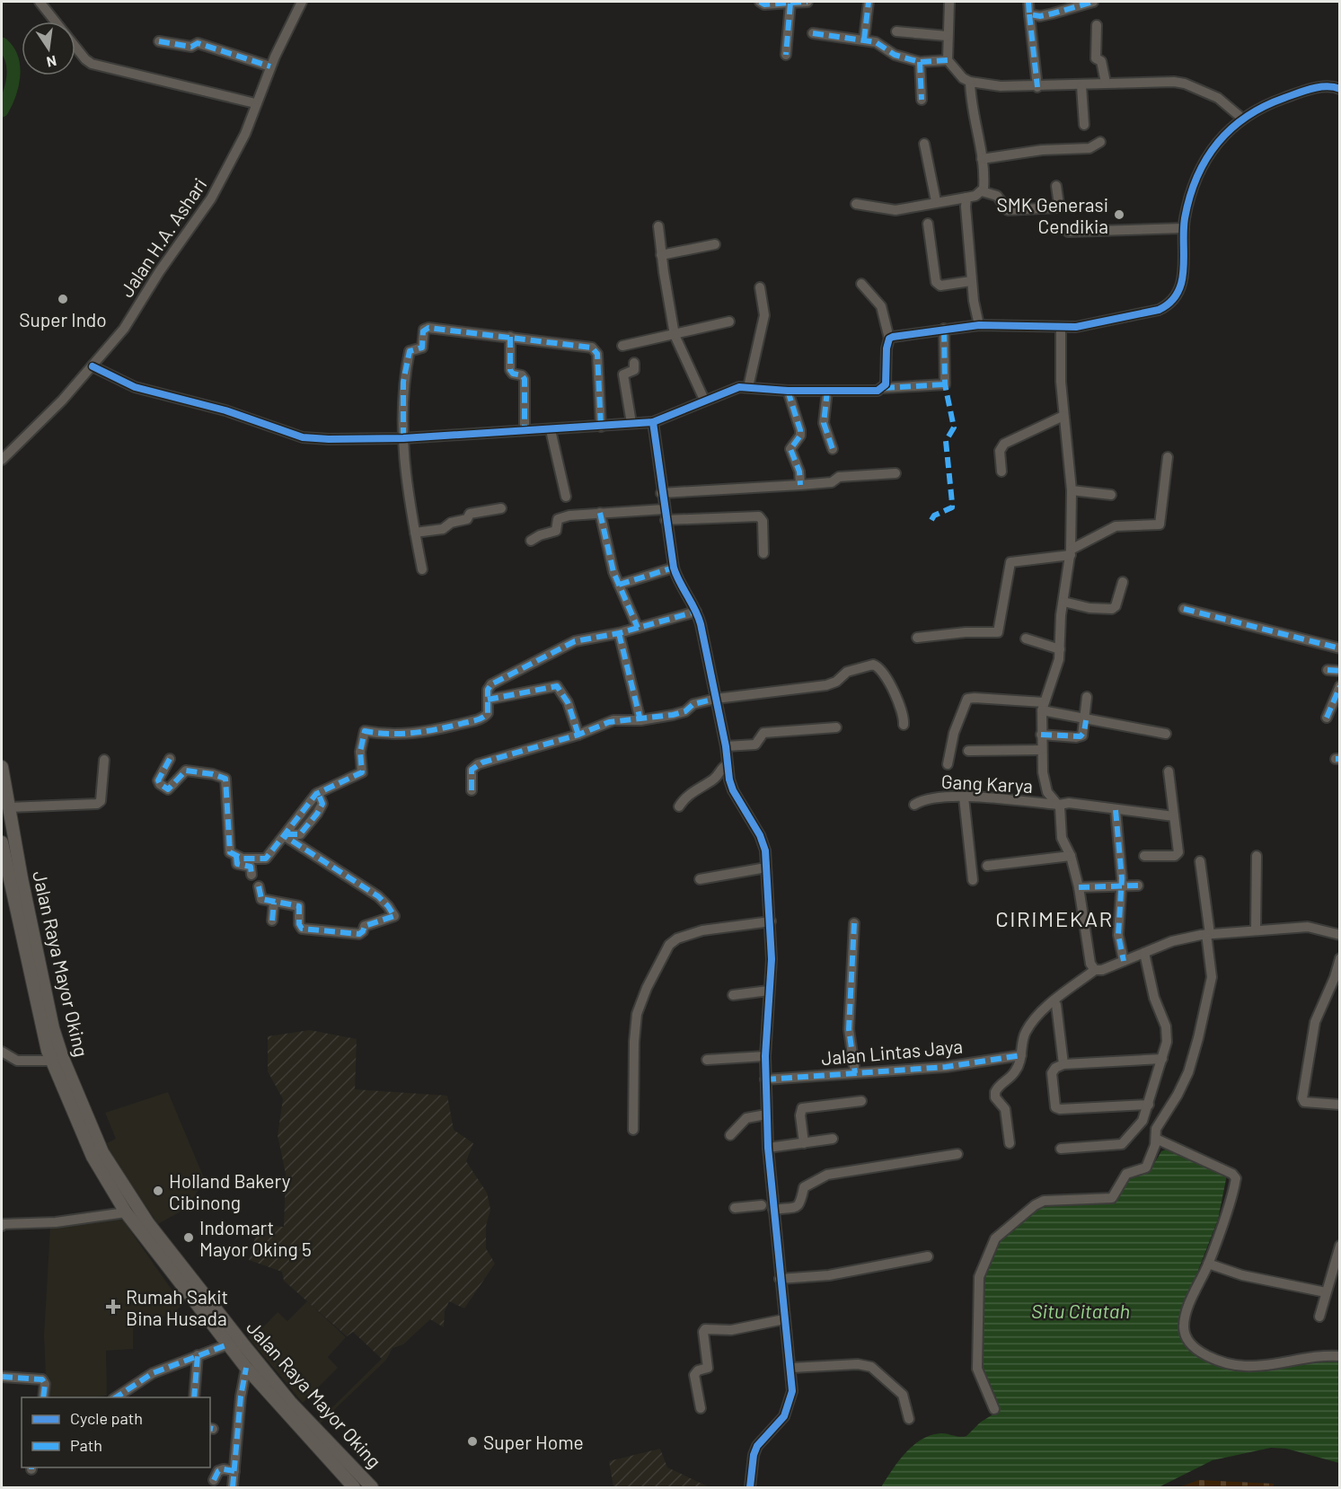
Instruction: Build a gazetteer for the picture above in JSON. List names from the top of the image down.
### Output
{
  "streets": {
    "main road": ["Jalan Raya Mayor Oking"],
    "street": ["Jalan H.A. Ashari", "Gang Karya", "Jalan Lintas Jaya"]
  },
  "districts": ["CIRIMEKAR"],
  "water": ["Situ Citatah"],
  "places": {
    "other": [
      "SMK Generasi Cendikia",
      "Super Indo",
      "Holland Bakery Cibinong",
      "Indomart Mayor Oking 5",
      "Super Home"
    ],
    "health": ["Rumah Sakit Bina Husada"]
  },
  "legend": ["Cycle path", "Path"],
  "north": "bottom"
}
